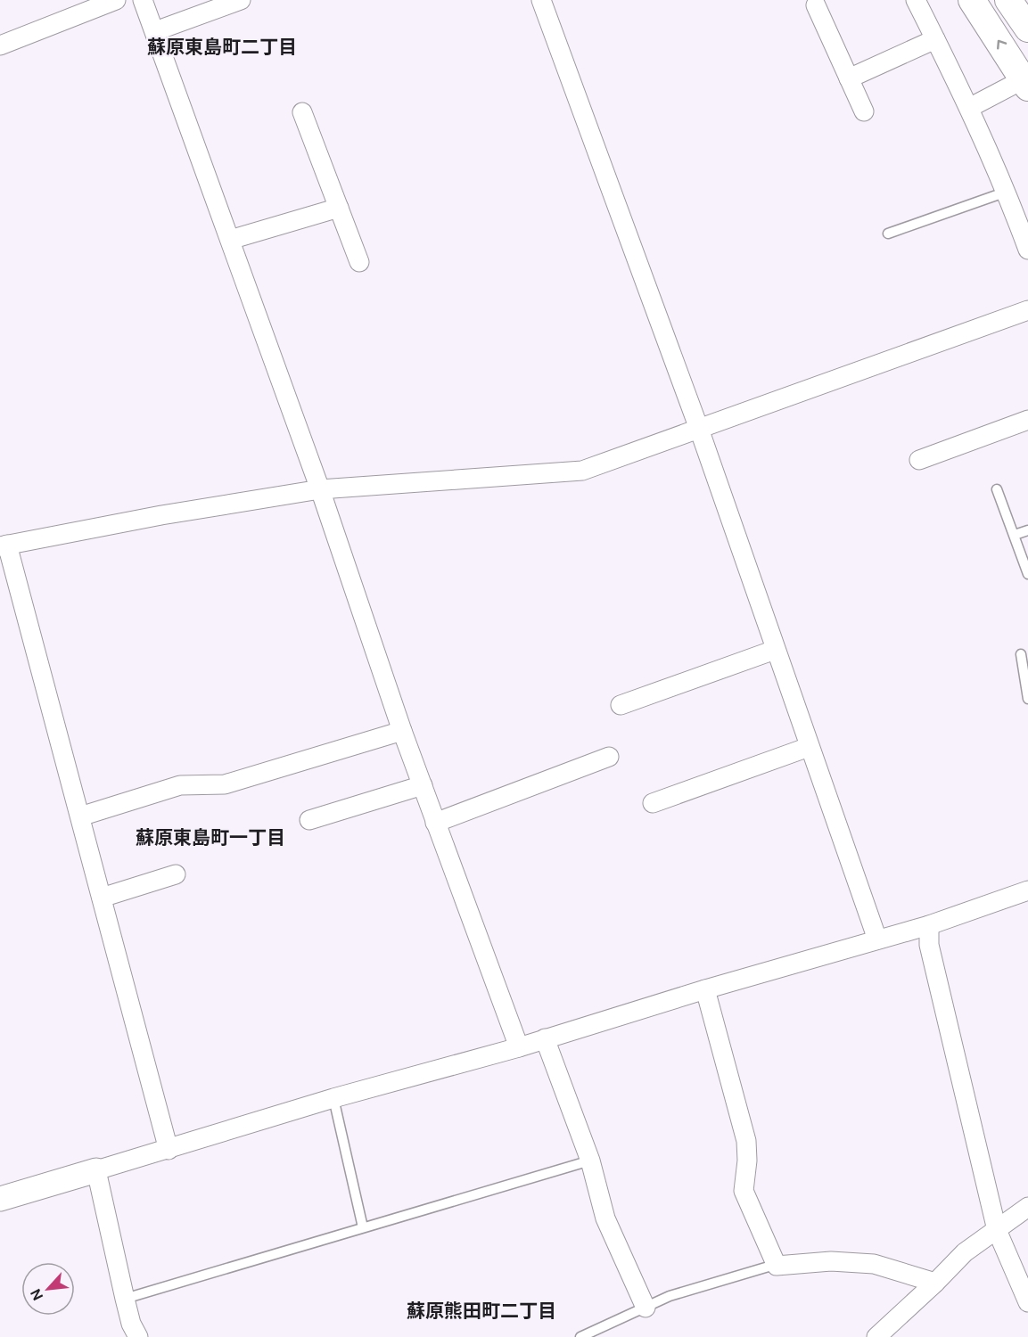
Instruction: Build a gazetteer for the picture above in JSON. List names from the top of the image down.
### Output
{
  "districts": ["蘇原東島町二丁目", "蘇原東島町一丁目", "蘇原熊田町二丁目"],
  "north": "bottom left"
}
